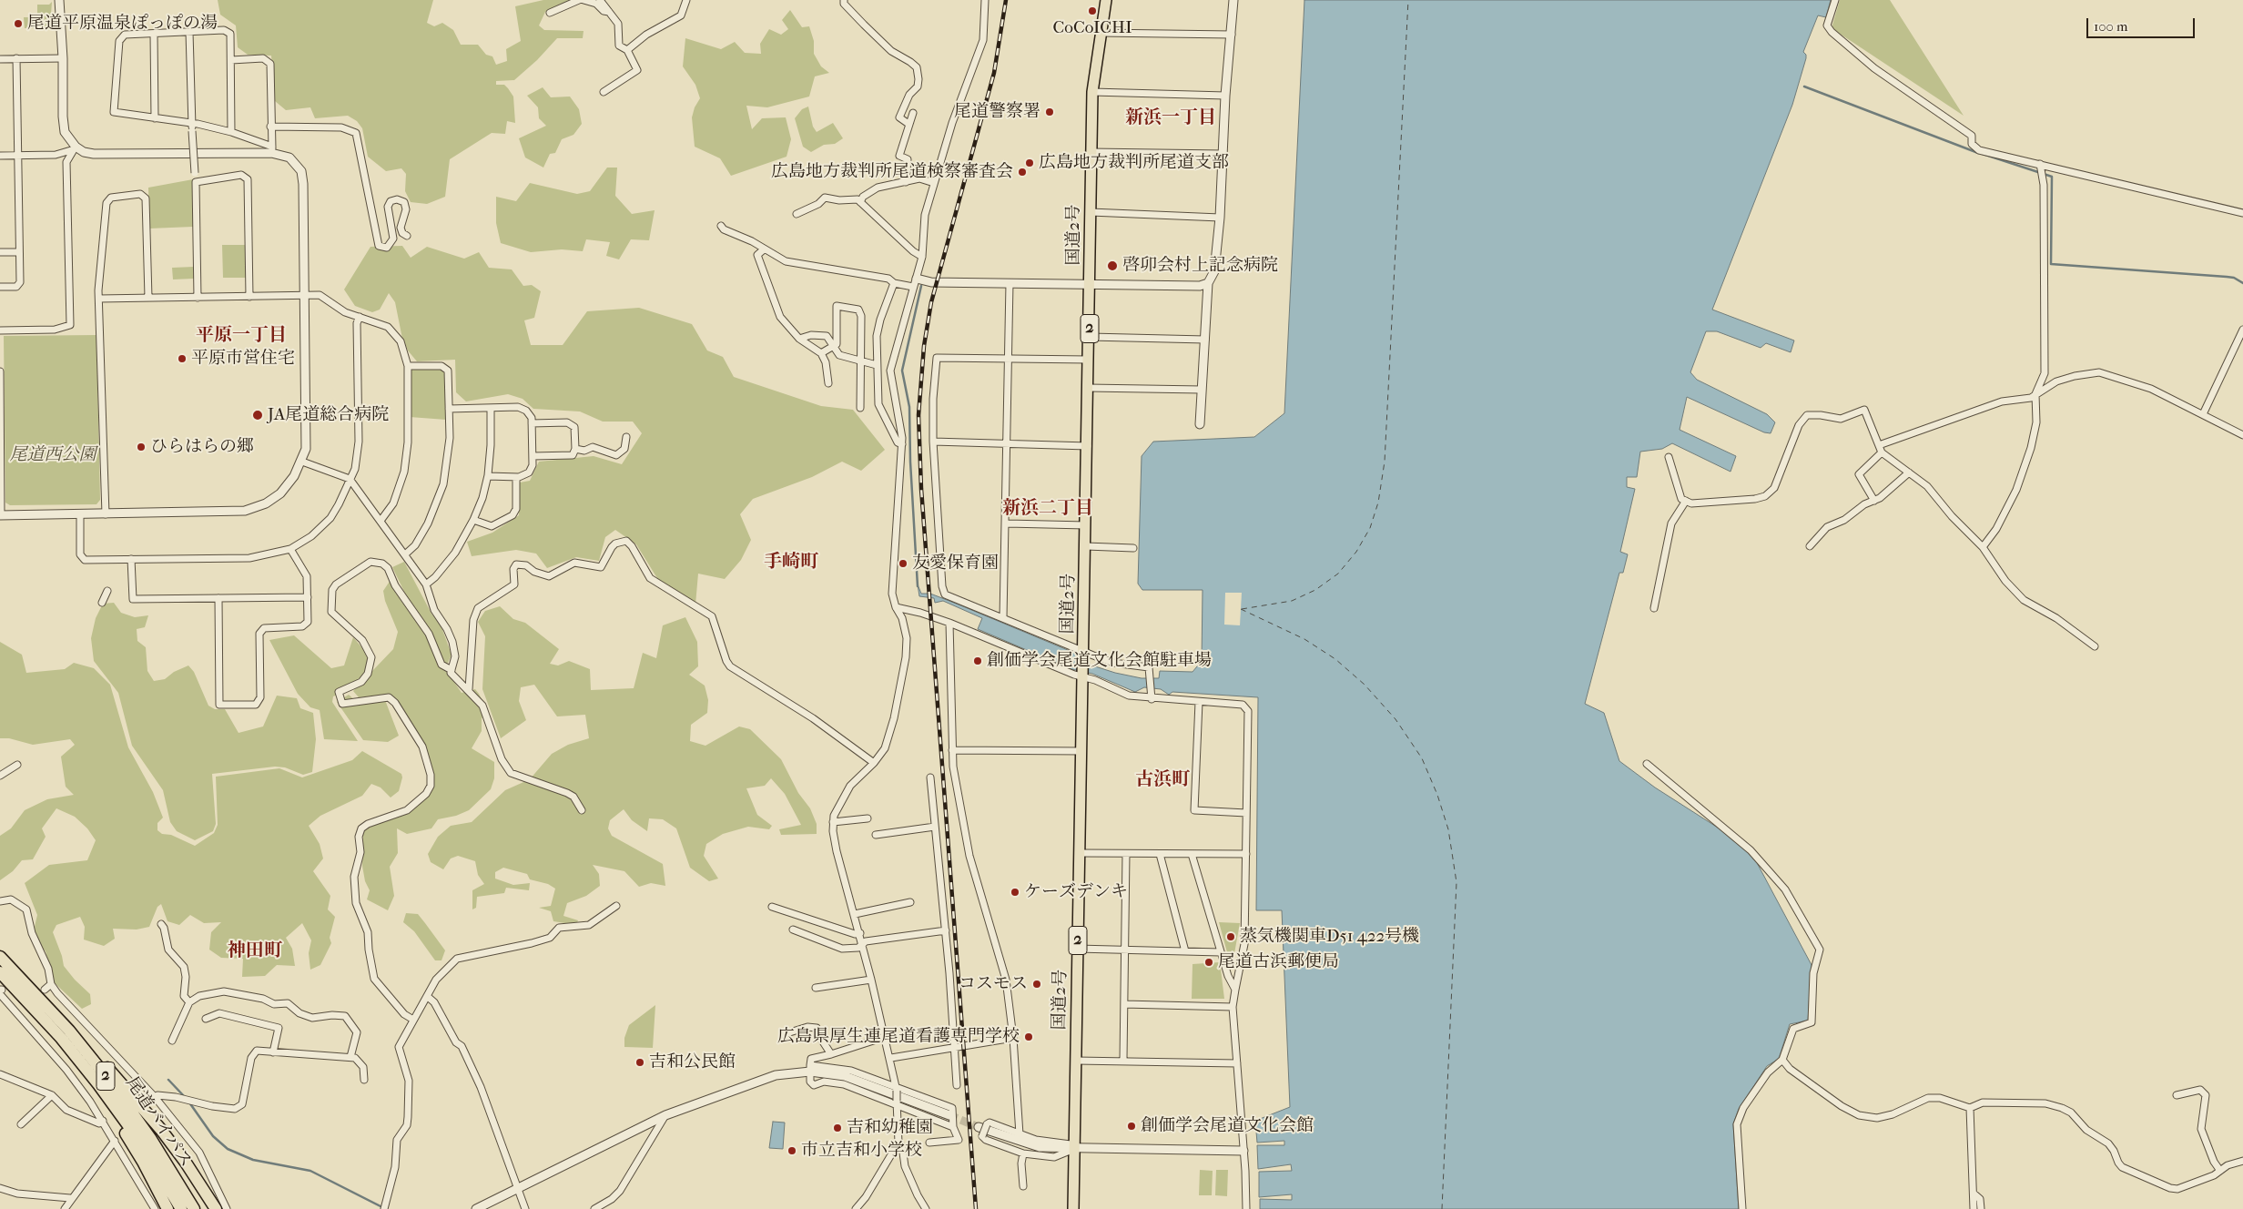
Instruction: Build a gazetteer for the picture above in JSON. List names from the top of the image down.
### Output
{
  "streets": {
    "highway": ["国道2号", "2", "尾道バイパス"]
  },
  "districts": [
    "新浜一丁目",
    "平原一丁目",
    "新浜二丁目",
    "手崎町",
    "古浜町",
    "神田町"
  ],
  "parks": ["尾道西公園"],
  "places": [
    "CoCoICHI",
    "尾道平原温泉ぽっぽの湯",
    "尾道警察署",
    "広島地方裁判所尾道支部",
    "広島地方裁判所尾道検察審査会",
    "啓卯会村上記念病院",
    "平原市営住宅",
    "JA尾道総合病院",
    "ひらはらの郷",
    "友愛保育園",
    "創価学会尾道文化会館駐車場",
    "ケーズデンキ",
    "蒸気機関車D51 422号機",
    "尾道古浜郵便局",
    "コスモス",
    "広島県厚生連尾道看護専門学校",
    "吉和公民館",
    "創価学会尾道文化会館",
    "吉和幼稚園",
    "市立吉和小学校"
  ],
  "scale_bar": "100 m"
}
